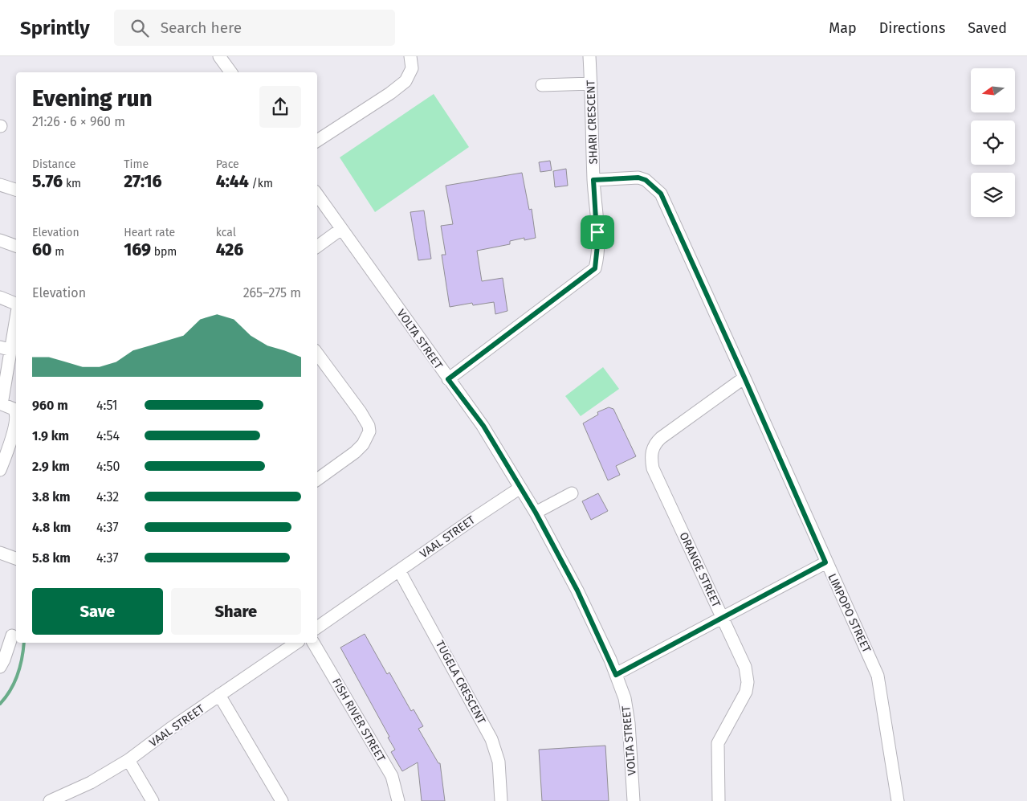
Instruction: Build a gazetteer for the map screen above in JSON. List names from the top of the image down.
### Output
{
  "streets": {
    "street": [
      "SHARI CRESCENT",
      "VOLTA STREET",
      "VAAL STREET",
      "ORANGE STREET",
      "LIMPOPO STREET",
      "TUGELA CRESCENT",
      "FISH RIVER STREET"
    ]
  },
  "crossings": [
    ["SHARI CRESCENT", "VOLTA STREET"],
    ["SHARI CRESCENT", "LIMPOPO STREET"],
    ["VOLTA STREET", "VAAL STREET"],
    ["VAAL STREET", "TUGELA CRESCENT"],
    ["ORANGE STREET", "LIMPOPO STREET"]
  ],
  "north": "left",
  "page": {
    "header": "Sprintly",
    "search": "Search here",
    "nav": ["Map", "Directions", "Saved"],
    "heading": ["Evening run", "21:26 · 6 × 960 m"],
    "stats": [
      ["Distance", "5.76 km"],
      ["Time", "27:16"],
      ["Pace", "4:44 /km"],
      ["Elevation", "60 m"],
      ["Heart rate", "169 bpm"],
      ["kcal", "426"]
    ],
    "chart": ["Elevation", "265–275 m"],
    "list": [
      {
        "name": "960 m",
        "note": "4:51"
      },
      {
        "name": "1.9 km",
        "note": "4:54"
      },
      {
        "name": "2.9 km",
        "note": "4:50"
      },
      {
        "name": "3.8 km",
        "note": "4:32"
      },
      {
        "name": "4.8 km",
        "note": "4:37"
      },
      {
        "name": "5.8 km",
        "note": "4:37"
      }
    ],
    "buttons": ["Save", "Share"]
  }
}
